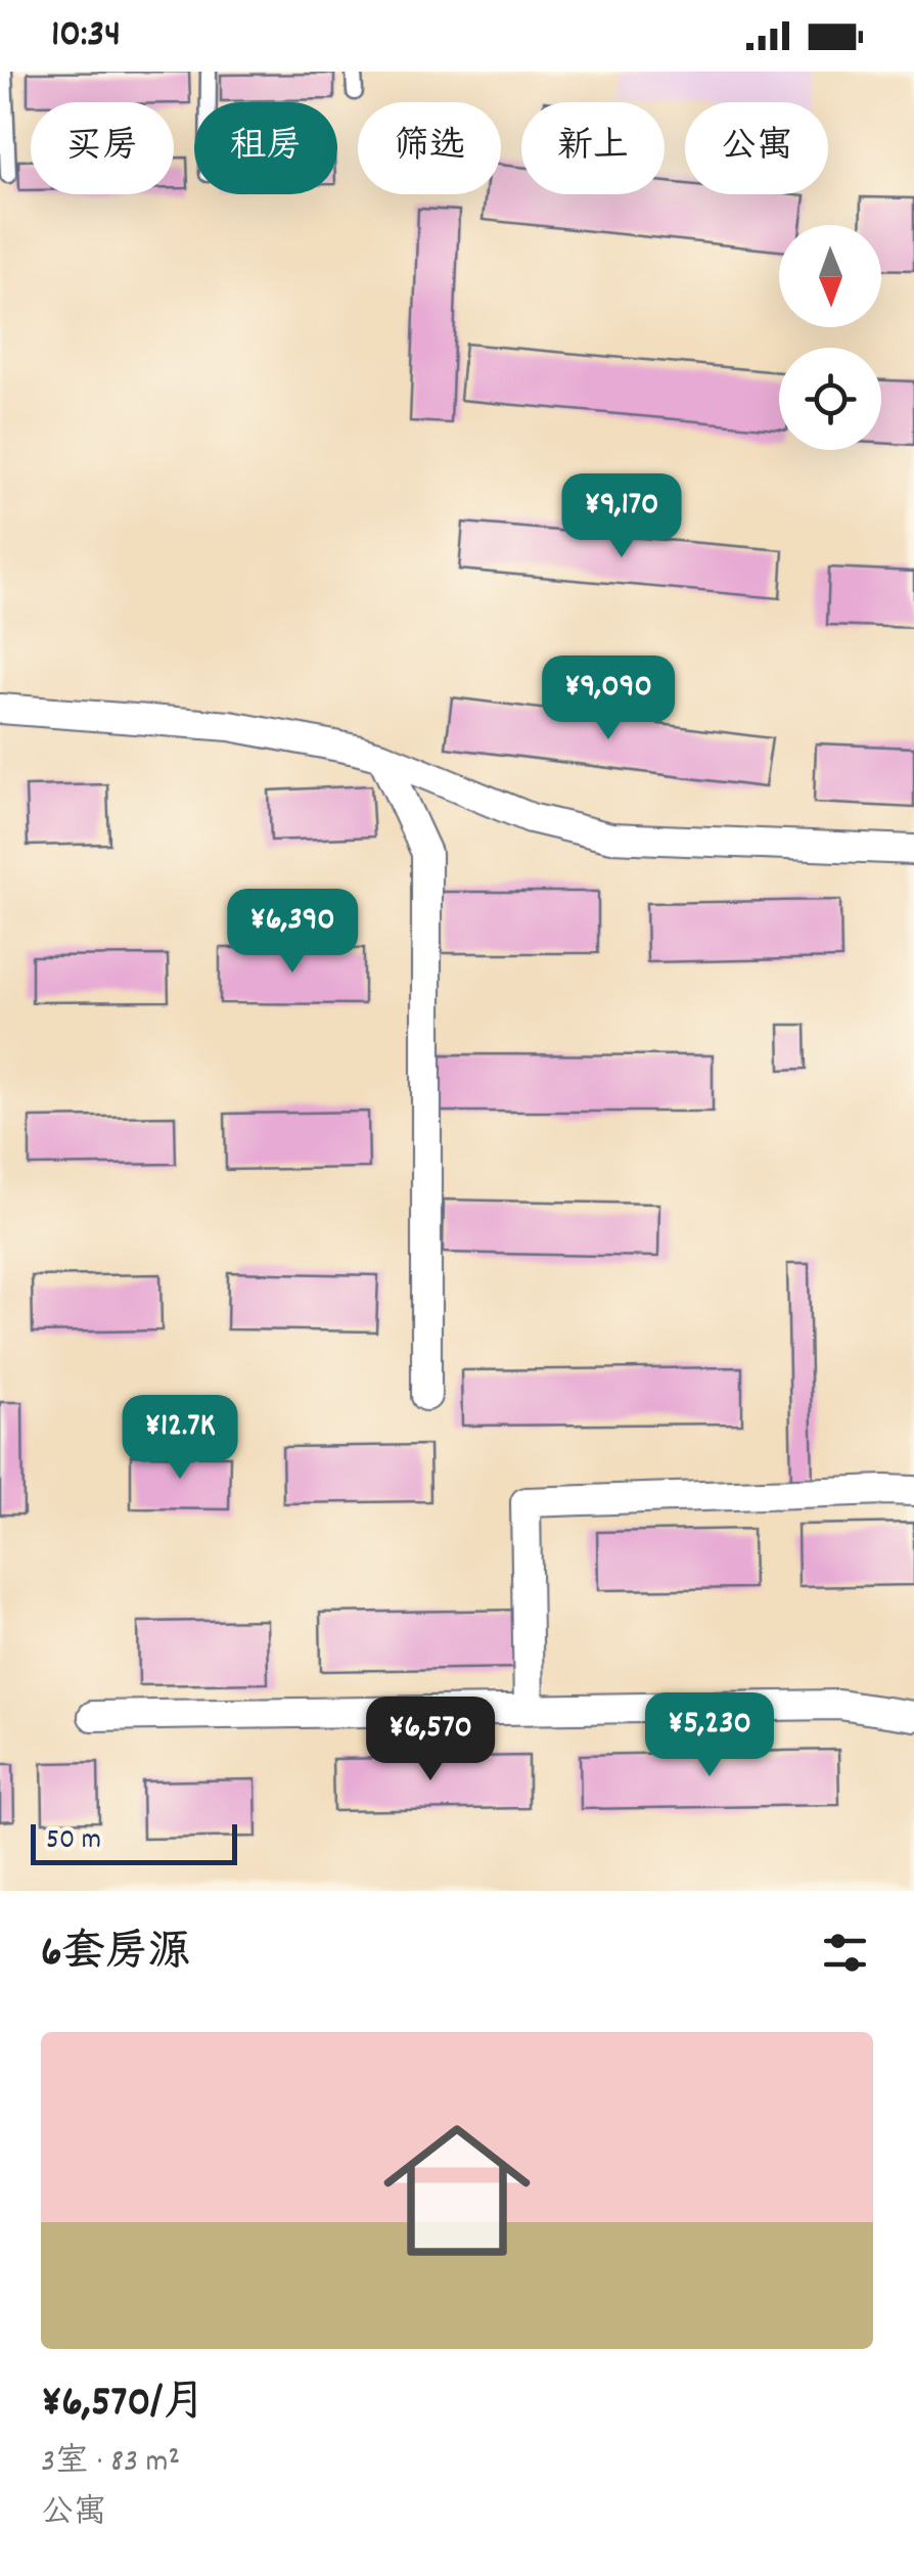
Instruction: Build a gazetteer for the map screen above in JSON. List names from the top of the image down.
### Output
{
  "scale_bar": "50 m",
  "north": "bottom",
  "page": {
    "status": "10:34",
    "chip": [
      "买房",
      "租房",
      "筛选",
      "新上",
      "公寓"
    ],
    "price": [
      "¥9,170",
      "¥9,090",
      "¥6,390",
      "¥12.7K",
      "¥5,230",
      "¥6,570"
    ],
    "scale": "50 m",
    "heading": "6套房源",
    "list": [
      {
        "name": "¥6,570/月",
        "note": "3室 · 83 m² · 公寓"
      }
    ]
  }
}
